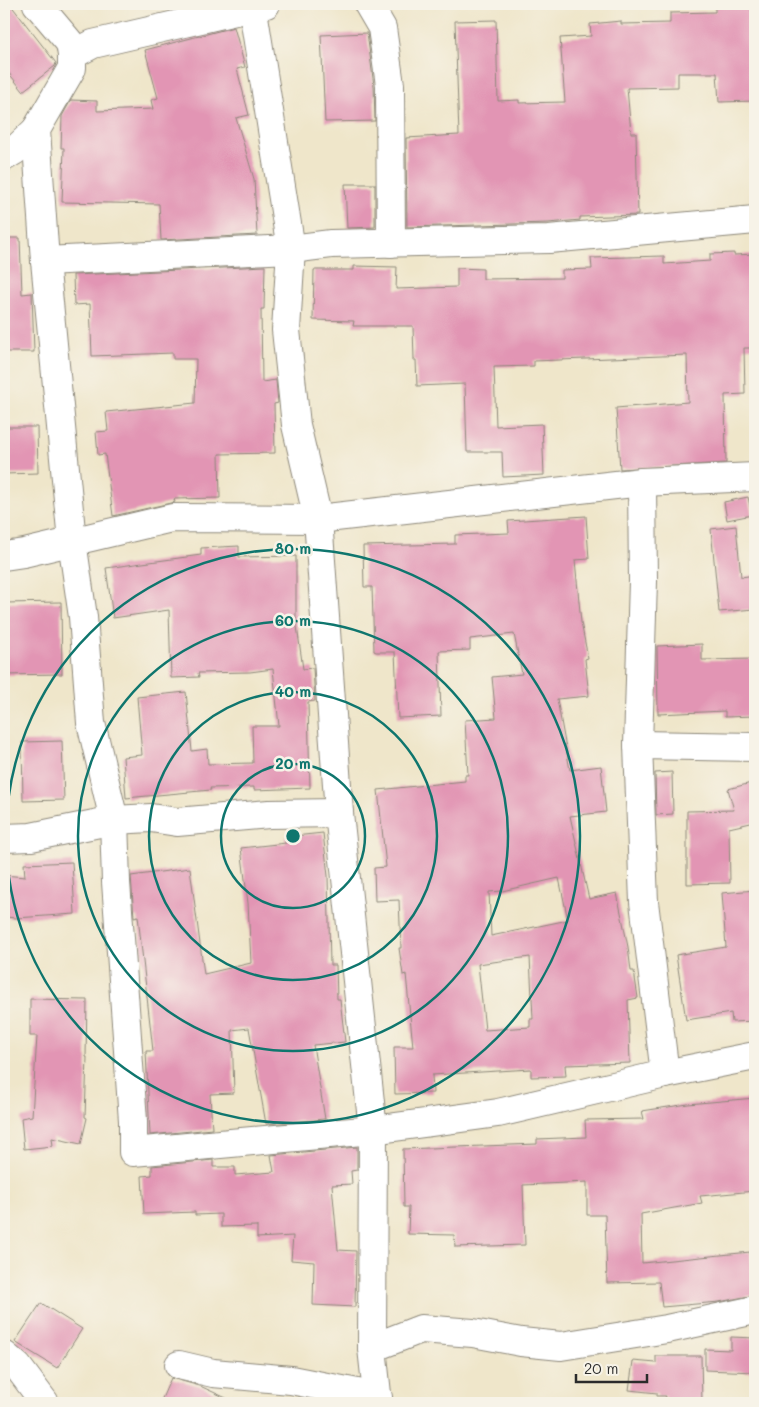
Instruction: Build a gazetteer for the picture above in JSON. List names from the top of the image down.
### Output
{
  "scale_bar": "20 m",
  "rings": [
    "80 m",
    "60 m",
    "40 m",
    "20 m"
  ]
}
